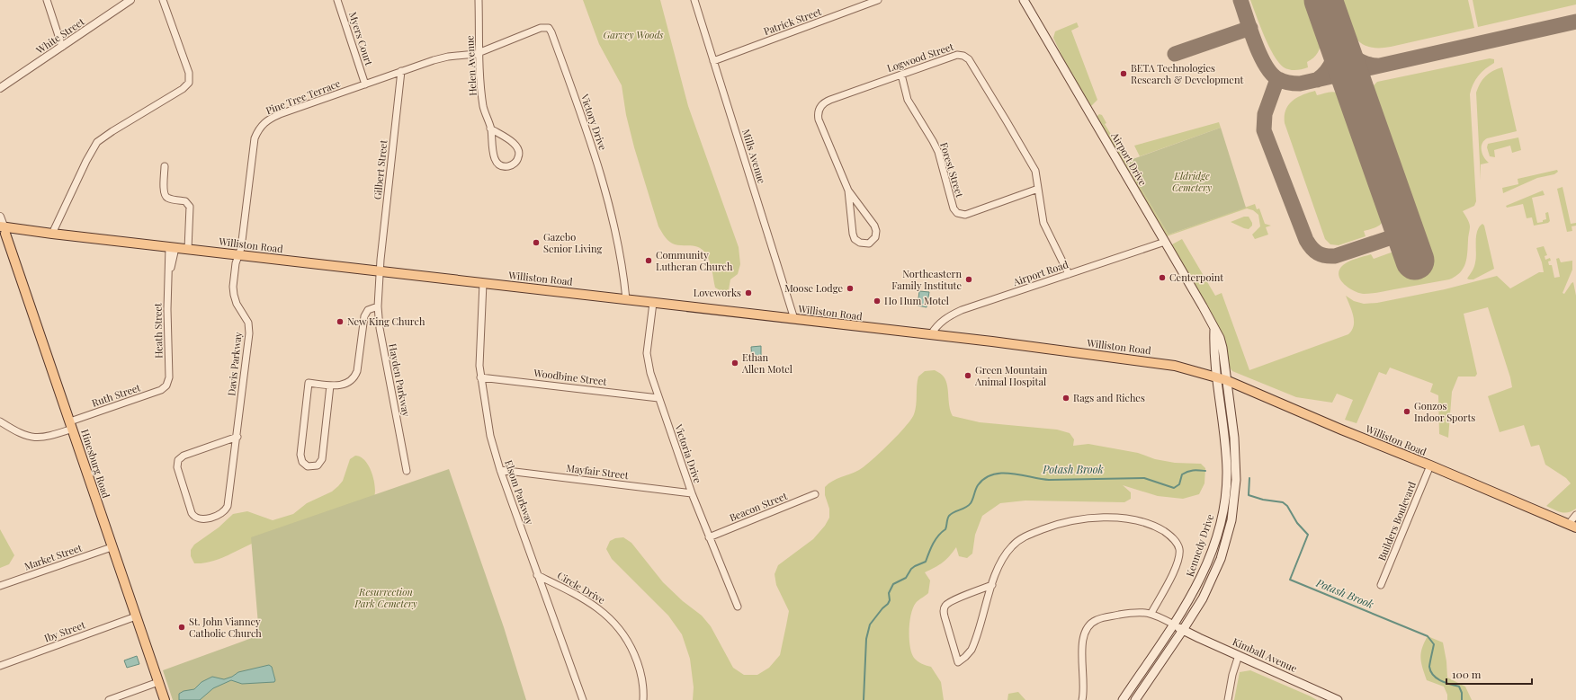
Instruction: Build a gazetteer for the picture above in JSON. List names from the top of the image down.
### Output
{
  "streets": {
    "main road": [
      "Airport Drive",
      "Williston Road",
      "Hinesburg Road",
      "Kennedy Drive",
      "Kimball Avenue"
    ],
    "street": [
      "Patrick Street",
      "White Street",
      "Myers Court",
      "Logwood Street",
      "Helen Avenue",
      "Pine Tree Terrace",
      "Victory Drive",
      "Mills Avenue",
      "Gilbert Street",
      "Forest Street",
      "Airport Road",
      "Heath Street",
      "Davis Parkway",
      "Woodbine Street",
      "Hayden Parkway",
      "Ruth Street",
      "Victoria Drive",
      "Mayfair Street",
      "Elsom Parkway",
      "Beacon Street",
      "Builders Boulevard",
      "Market Street",
      "Circle Drive",
      "Iby Street"
    ]
  },
  "crossings": [
    ["Patrick Street", "Mills Avenue"],
    ["Myers Court", "Pine Tree Terrace"],
    ["Logwood Street", "Forest Street"],
    ["Logwood Street", "Airport Road"],
    ["Helen Avenue", "Pine Tree Terrace"],
    ["Helen Avenue", "Victory Drive"],
    ["Pine Tree Terrace", "Victory Drive"],
    ["Pine Tree Terrace", "Gilbert Street"],
    ["Pine Tree Terrace", "Williston Road"],
    ["Pine Tree Terrace", "Davis Parkway"],
    ["Victory Drive", "Williston Road"],
    ["Mills Avenue", "Williston Road"],
    ["Airport Drive", "Williston Road"],
    ["Airport Drive", "Airport Road"],
    ["Airport Drive", "Kennedy Drive"],
    ["Gilbert Street", "Williston Road"],
    ["Gilbert Street", "Hayden Parkway"],
    ["Williston Road", "Airport Road"],
    ["Williston Road", "Heath Street"],
    ["Williston Road", "Davis Parkway"],
    ["Williston Road", "Hayden Parkway"],
    ["Williston Road", "Victoria Drive"],
    ["Williston Road", "Hinesburg Road"],
    ["Williston Road", "Elsom Parkway"],
    ["Williston Road", "Builders Boulevard"],
    ["Williston Road", "Kennedy Drive"],
    ["Heath Street", "Ruth Street"],
    ["Woodbine Street", "Victoria Drive"],
    ["Woodbine Street", "Elsom Parkway"],
    ["Ruth Street", "Hinesburg Road"],
    ["Victoria Drive", "Mayfair Street"],
    ["Victoria Drive", "Beacon Street"],
    ["Hinesburg Road", "Market Street"],
    ["Hinesburg Road", "Iby Street"],
    ["Mayfair Street", "Elsom Parkway"],
    ["Elsom Parkway", "Circle Drive"],
    ["Kennedy Drive", "Kimball Avenue"]
  ],
  "water": ["Potash Brook"],
  "parks": ["Garvey Woods", "Eldridge Cemetery", "Resurrection Park Cemetery"],
  "places": [
    "BETA Technologies Research & Development",
    "Gazebo Senior Living",
    "Community Lutheran Church",
    "Centerpoint",
    "Northeastern Family Institute",
    "Moose Lodge",
    "Loveworks",
    "Ho Hum Motel",
    "New King Church",
    "Ethan Allen Motel",
    "Green Mountain Animal Hospital",
    "Rags and Riches",
    "Gonzos Indoor Sports",
    "St. John Vianney Catholic Church"
  ],
  "scale_bar": "100 m"
}
